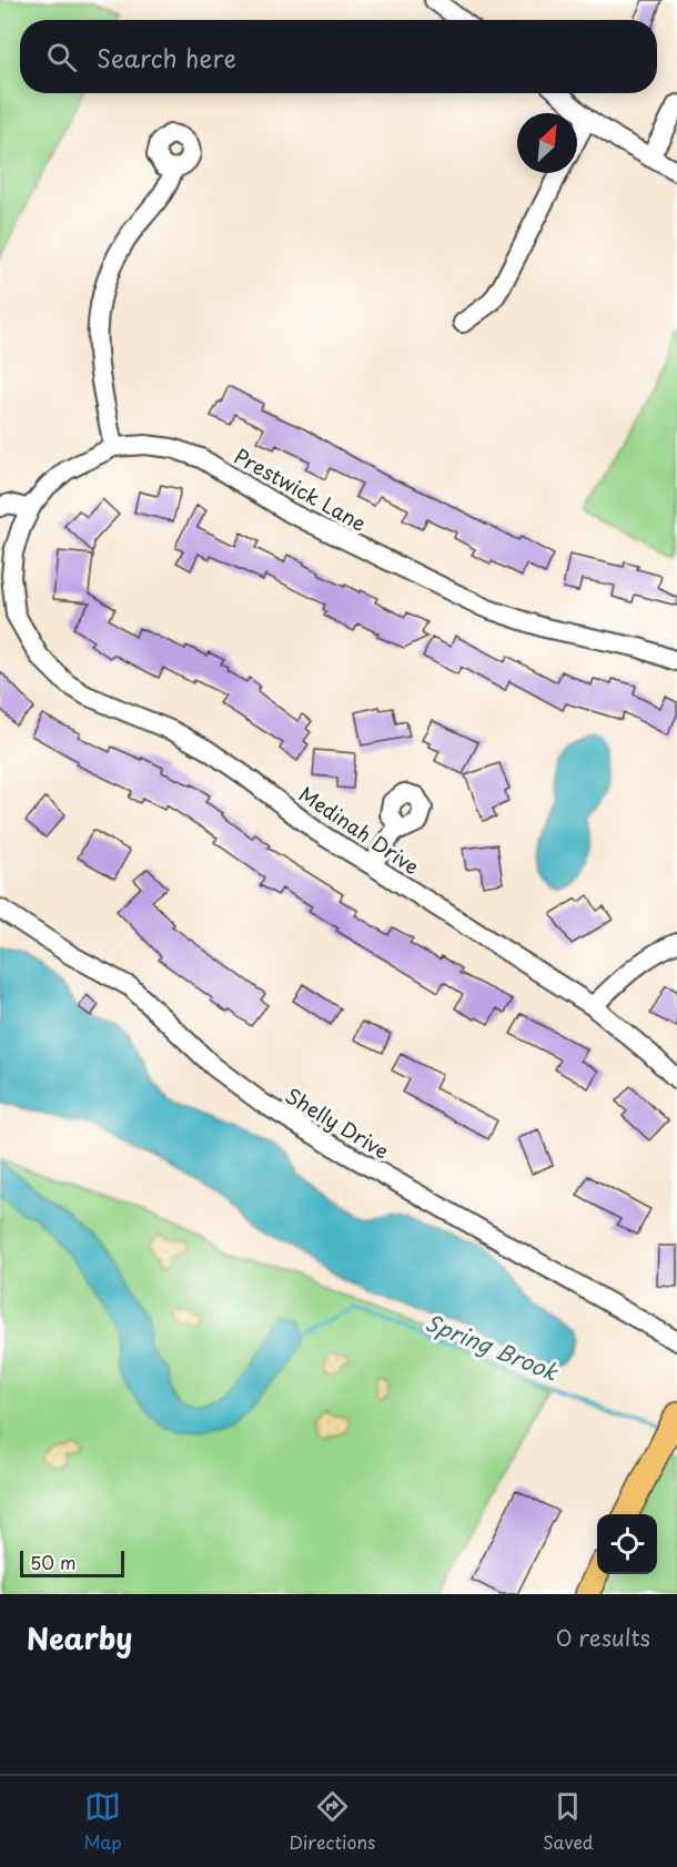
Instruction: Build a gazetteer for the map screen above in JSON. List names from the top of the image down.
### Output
{
  "streets": {
    "street": ["Prestwick Lane", "Medinah Drive", "Shelly Drive"]
  },
  "crossings": [
    ["Prestwick Lane", "Medinah Drive"]
  ],
  "water": ["Spring Brook"],
  "scale_bar": "50 m",
  "north": "top right",
  "page": {
    "search": "Search here",
    "scale": "50 m",
    "heading": ["Nearby", "0 results"],
    "nav": ["Map", "Directions", "Saved"]
  }
}
